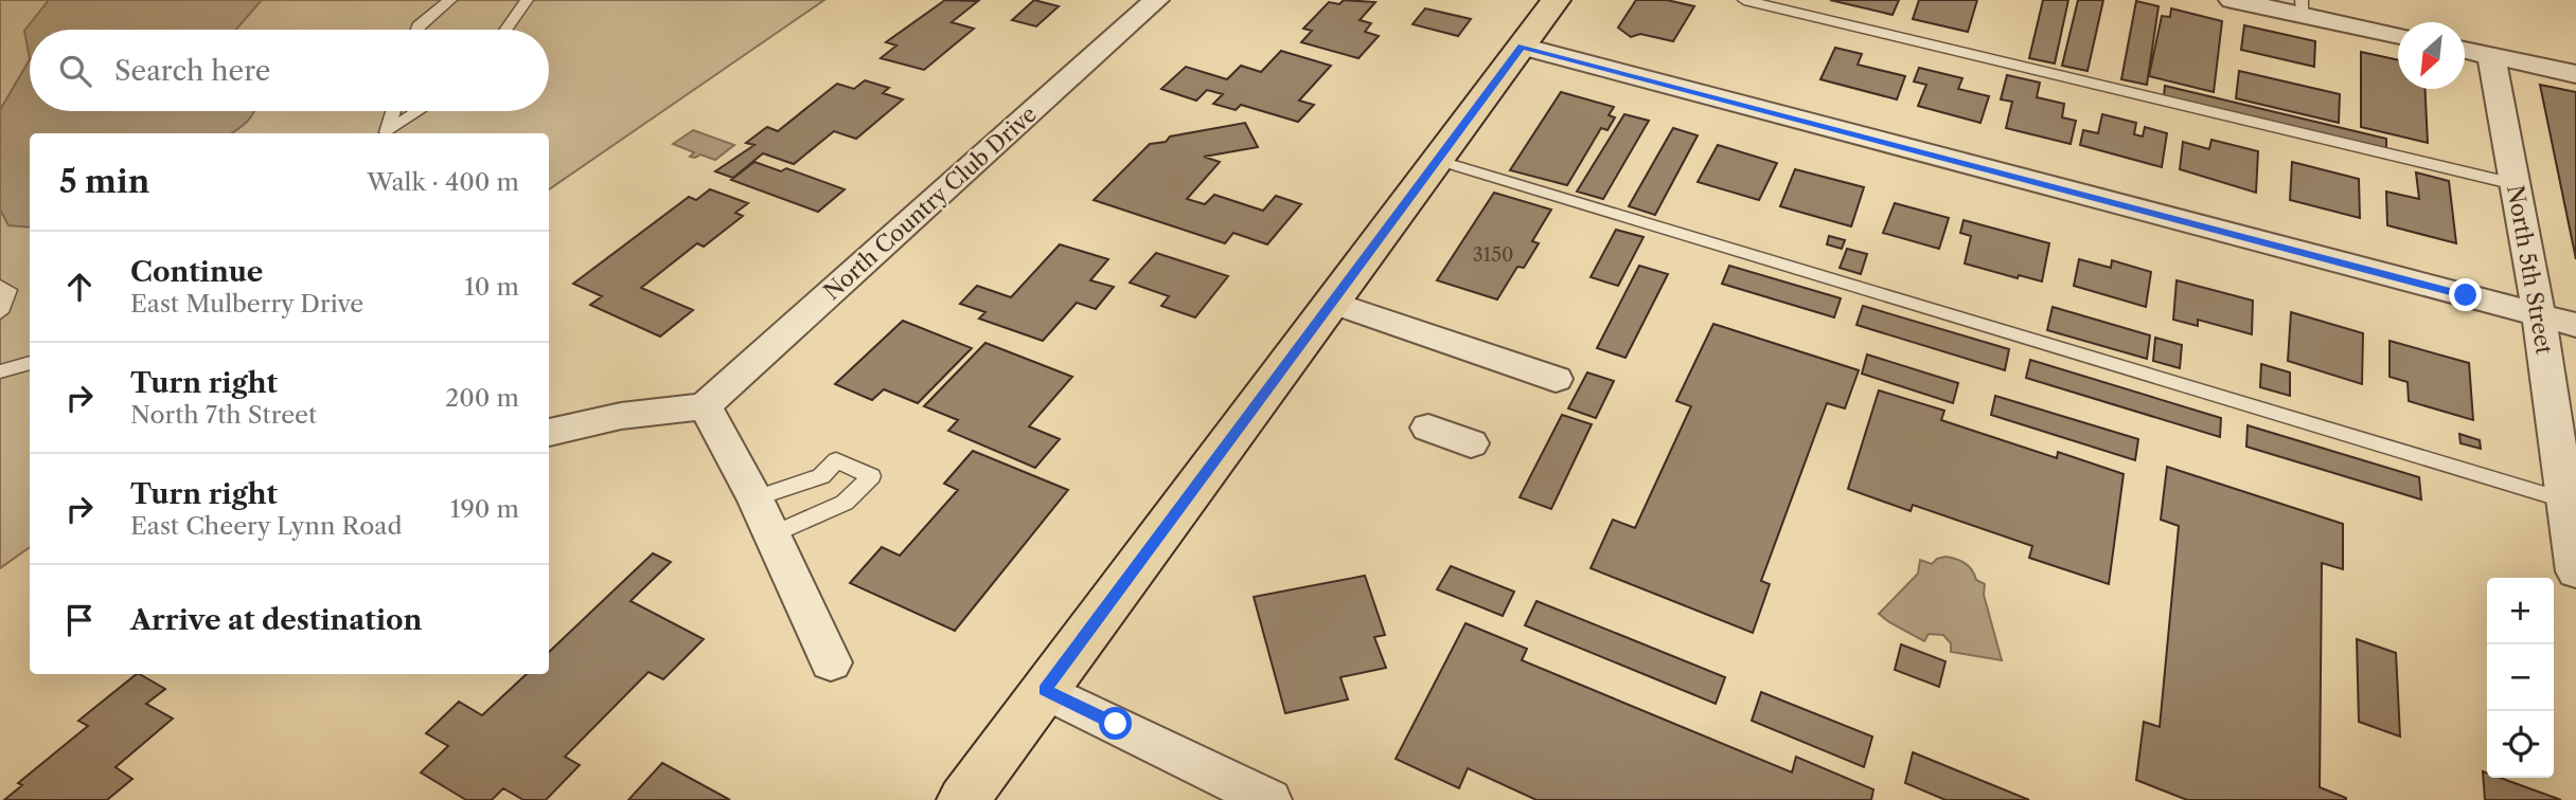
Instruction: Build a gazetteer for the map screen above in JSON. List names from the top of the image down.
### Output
{
  "streets": {
    "street": ["North Country Club Drive", "North 5th Street"]
  },
  "house_numbers": ["3150"],
  "north": "bottom left",
  "page": {
    "search": "Search here",
    "heading": ["5 min", "Walk · 400 m"],
    "list": [
      ["Continue", "East Mulberry Drive", "10 m"],
      ["Turn right", "North 7th Street", "200 m"],
      ["Turn right", "East Cheery Lynn Road", "190 m"],
      "Arrive at destination"
    ],
    "map_buttons": ["+", "−"]
  }
}
